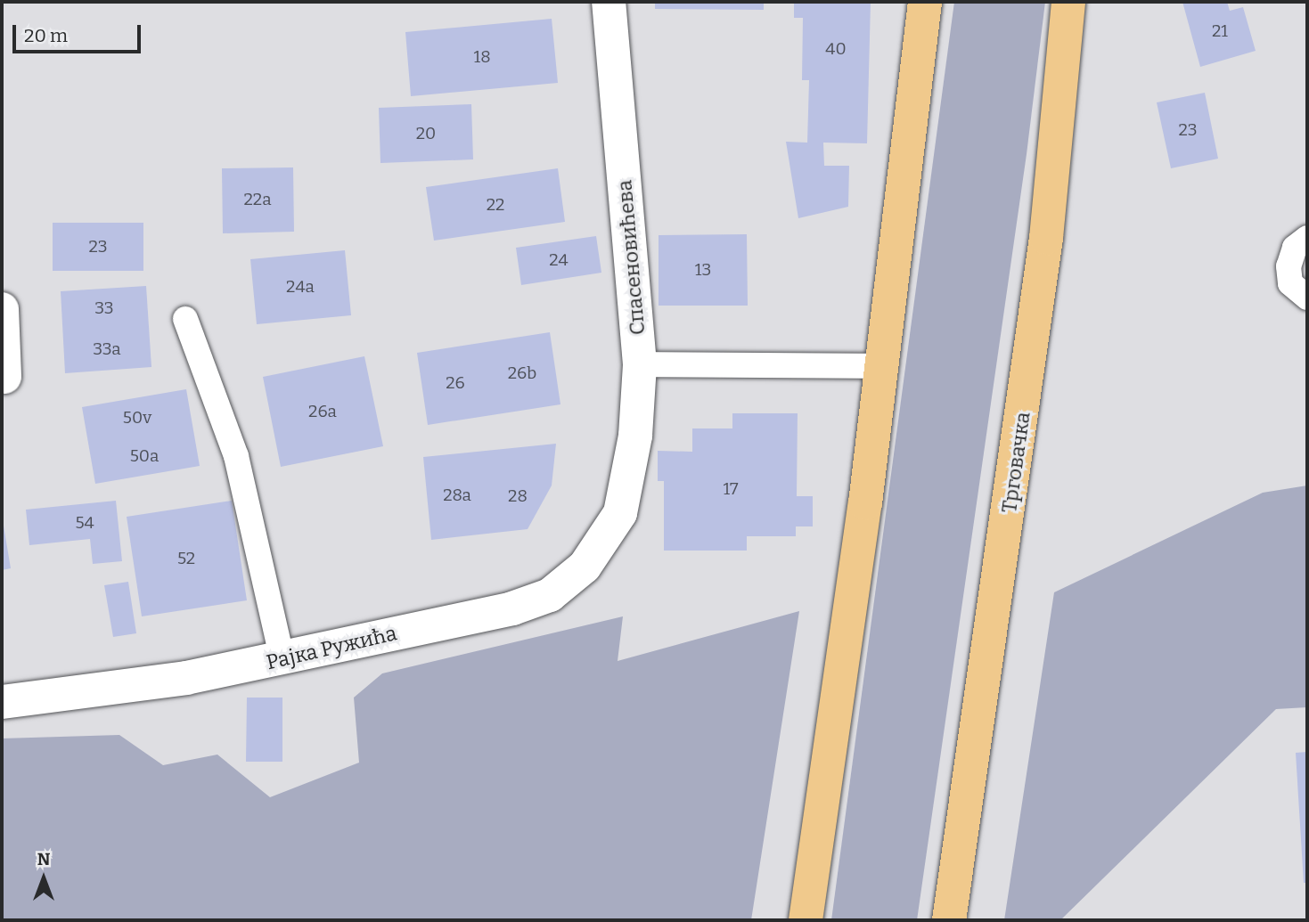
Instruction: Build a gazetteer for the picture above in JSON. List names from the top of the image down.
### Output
{
  "streets": {
    "main road": ["Трговачка"],
    "street": ["Спасеновићева", "Рајка Ружића"]
  },
  "crossings": [
    ["Спасеновићева", "Рајка Ружића"]
  ],
  "house_numbers": [
    "21",
    "40",
    "18",
    "23",
    "20",
    "22a",
    "22",
    "23",
    "24",
    "13",
    "24a",
    "33",
    "33a",
    "26b",
    "26",
    "26a",
    "50v",
    "50a",
    "17",
    "28a",
    "28",
    "54",
    "52"
  ],
  "scale_bar": "20 m",
  "north": "top"
}
